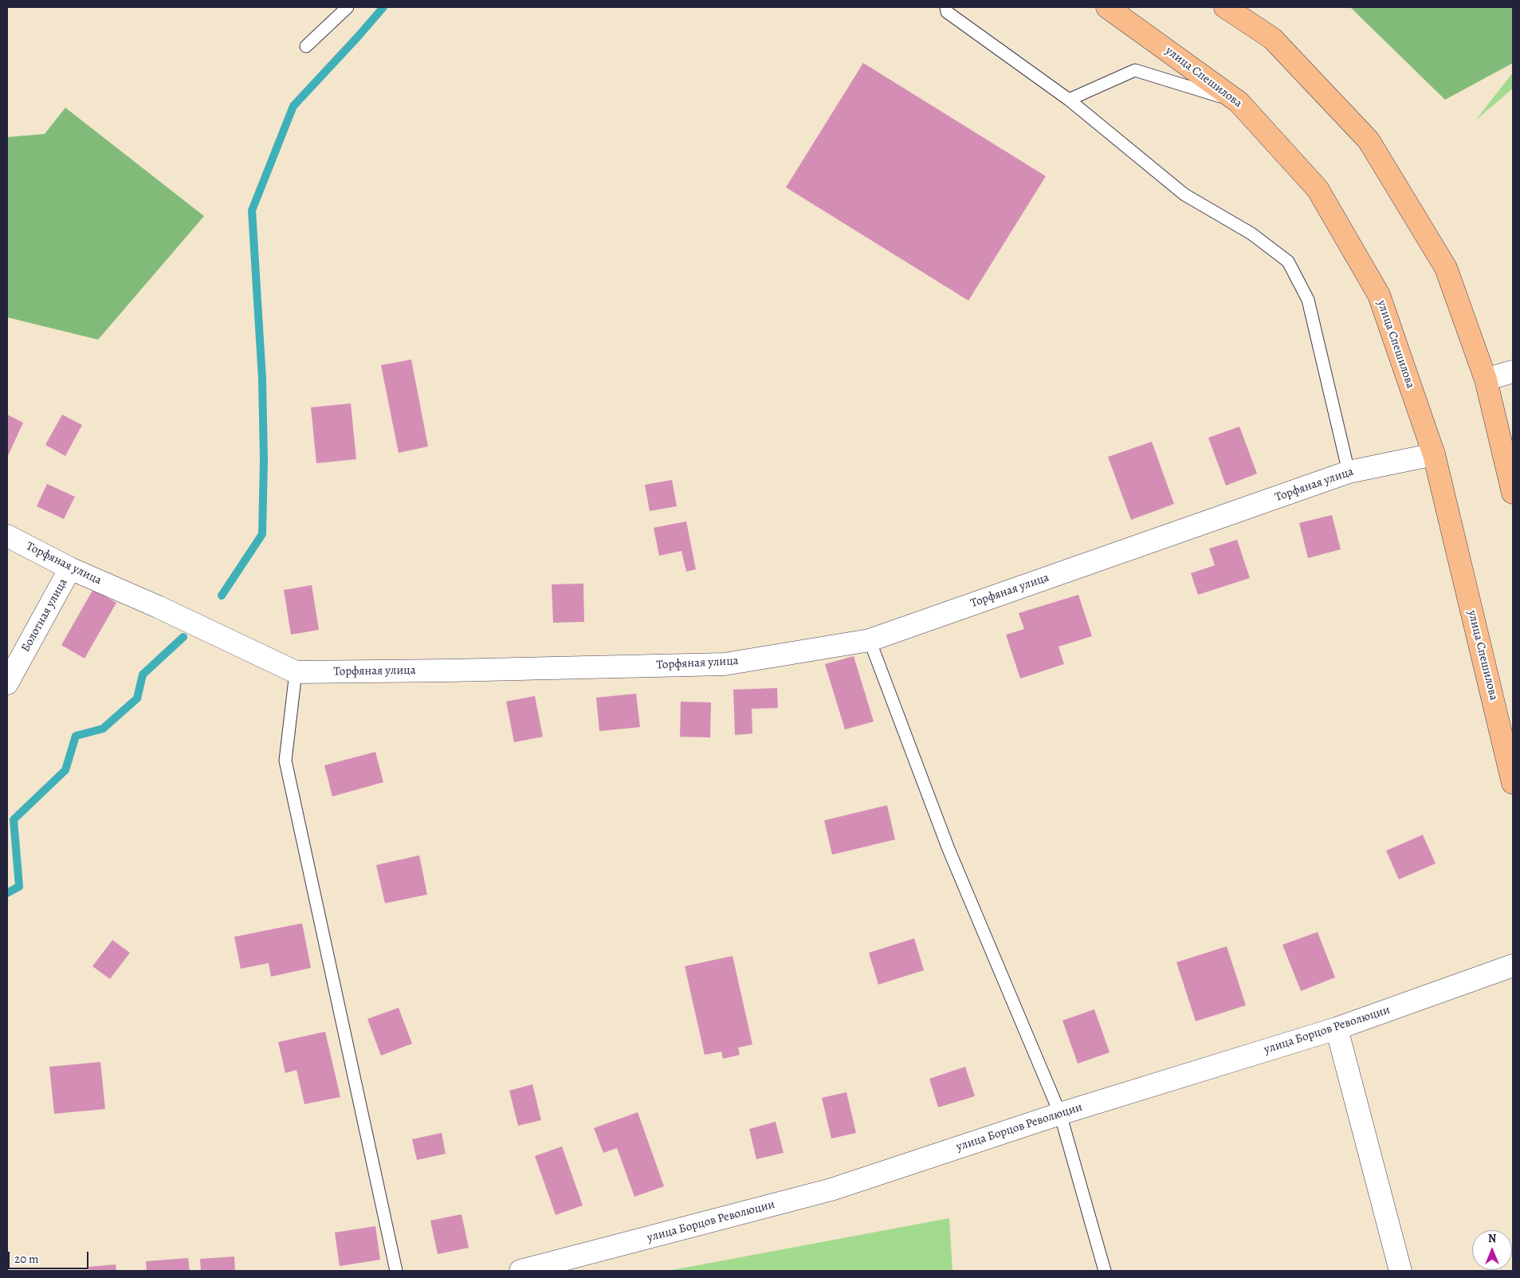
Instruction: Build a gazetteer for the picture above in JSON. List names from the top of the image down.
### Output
{
  "streets": {
    "main road": ["улица Спешилова"],
    "street": ["Торфяная улица", "Болотная улица", "улица Борцов Революции"]
  },
  "crossings": [
    ["улица Спешилова", "Торфяная улица"],
    ["Торфяная улица", "Болотная улица"]
  ],
  "scale_bar": "20 m",
  "north": "top"
}
